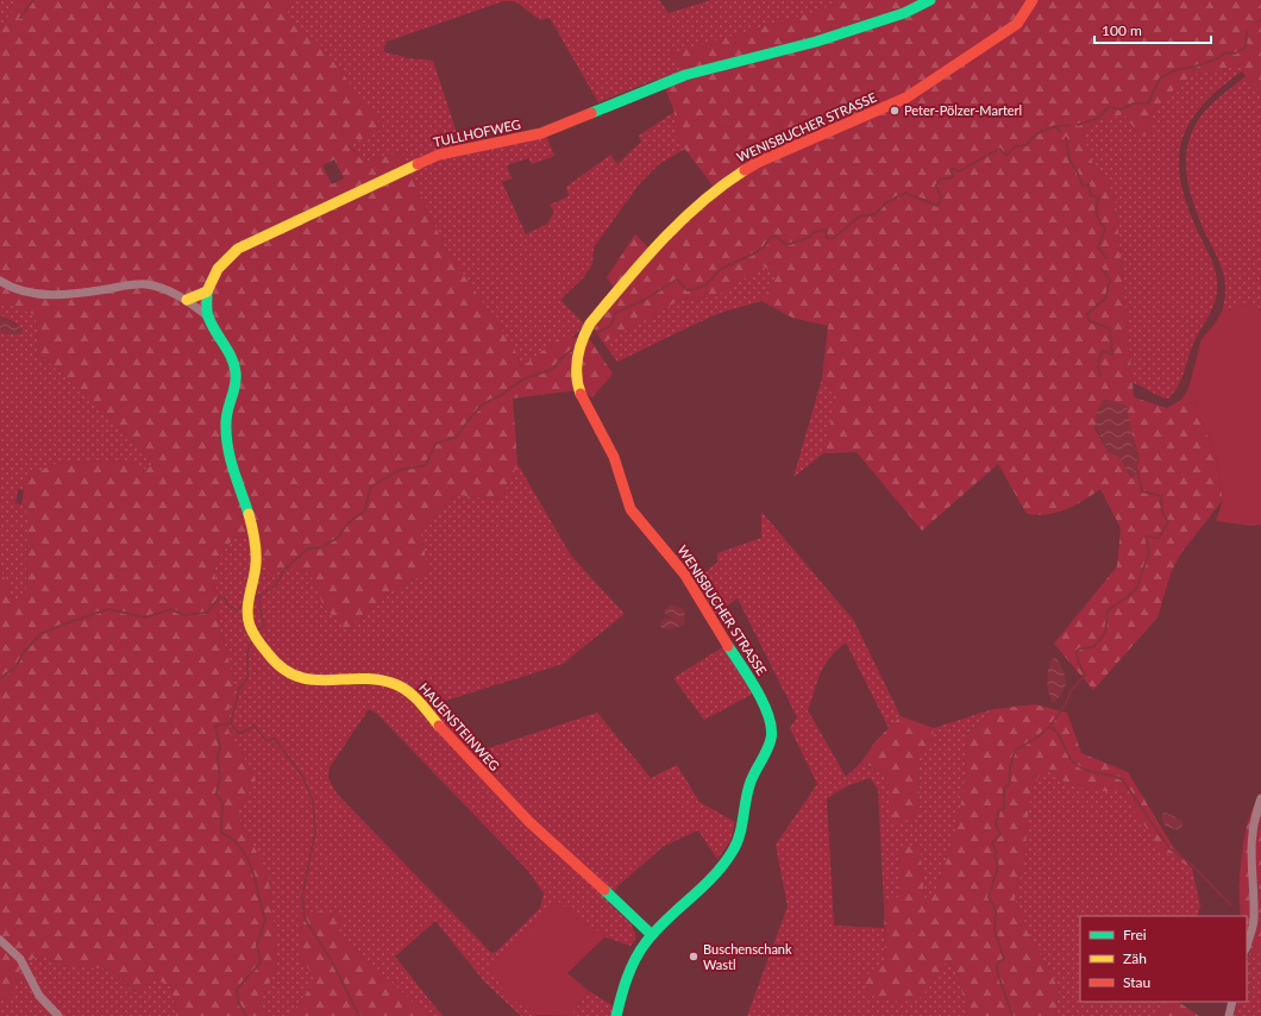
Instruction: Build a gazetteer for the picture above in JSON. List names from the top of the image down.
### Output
{
  "streets": {
    "street": ["WENISBUCHER STRASSE", "TULLHOFWEG", "HAUENSTEINWEG"]
  },
  "crossings": [
    ["WENISBUCHER STRASSE", "HAUENSTEINWEG"],
    ["TULLHOFWEG", "HAUENSTEINWEG"]
  ],
  "places": ["Peter-Pölzer-Marterl", "Buschenschank Wastl"],
  "legend": ["Frei", "Zäh", "Stau"],
  "scale_bar": "100 m"
}
